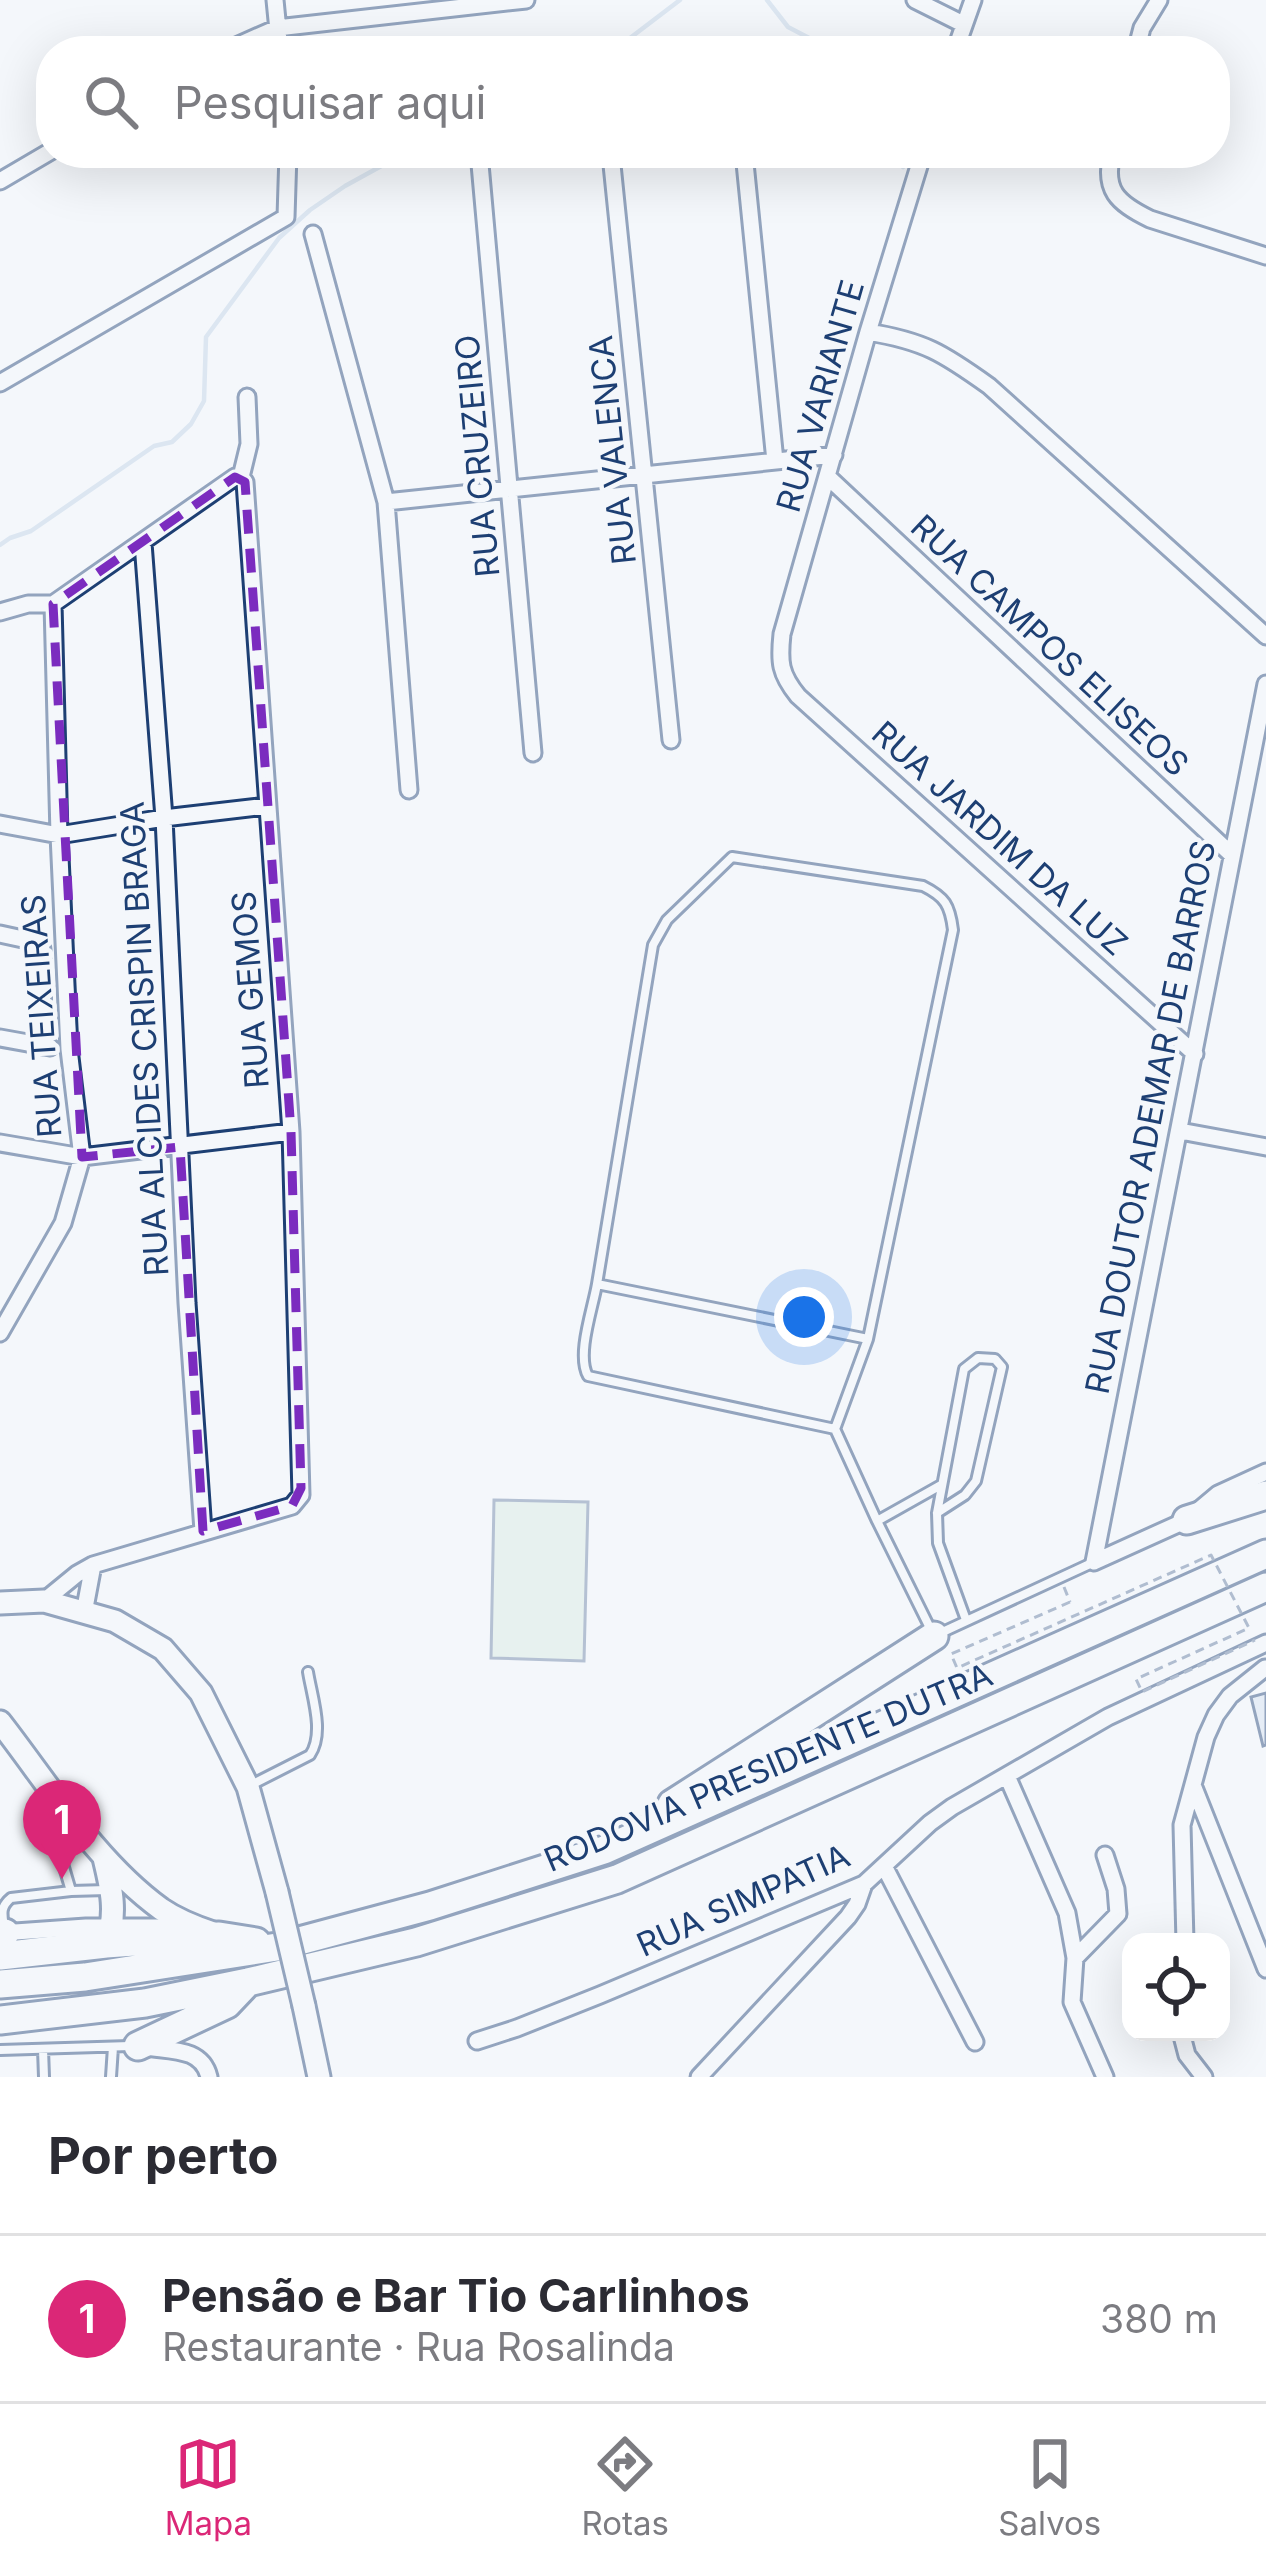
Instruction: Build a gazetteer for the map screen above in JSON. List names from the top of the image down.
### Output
{
  "streets": {
    "highway": ["RODOVIA PRESIDENTE DUTRA"],
    "street": [
      "RUA VARIANTE",
      "RUA VALENCA",
      "RUA CRUZEIRO",
      "RUA CAMPOS ELISEOS",
      "RUA JARDIM DA LUZ",
      "RUA GEMOS",
      "RUA TEIXEIRAS",
      "RUA ALCIDES CRISPIN BRAGA",
      "RUA DOUTOR ADEMAR DE BARROS",
      "RUA SIMPATIA"
    ]
  },
  "crossings": [
    ["RUA VARIANTE", "RUA CAMPOS ELISEOS"],
    ["RUA VARIANTE", "RUA JARDIM DA LUZ"],
    ["RUA CAMPOS ELISEOS", "RUA DOUTOR ADEMAR DE BARROS"],
    ["RUA JARDIM DA LUZ", "RUA DOUTOR ADEMAR DE BARROS"],
    ["RUA GEMOS", "RUA ALCIDES CRISPIN BRAGA"]
  ],
  "page": {
    "search": "Pesquisar aqui",
    "pins": "1",
    "heading": "Por perto",
    "list": [
      {
        "mark": "1",
        "name": "Pensão e Bar Tio Carlinhos",
        "note": "Restaurante · Rua Rosalinda",
        "value": "380 m"
      }
    ],
    "nav": ["Mapa", "Rotas", "Salvos"]
  }
}
